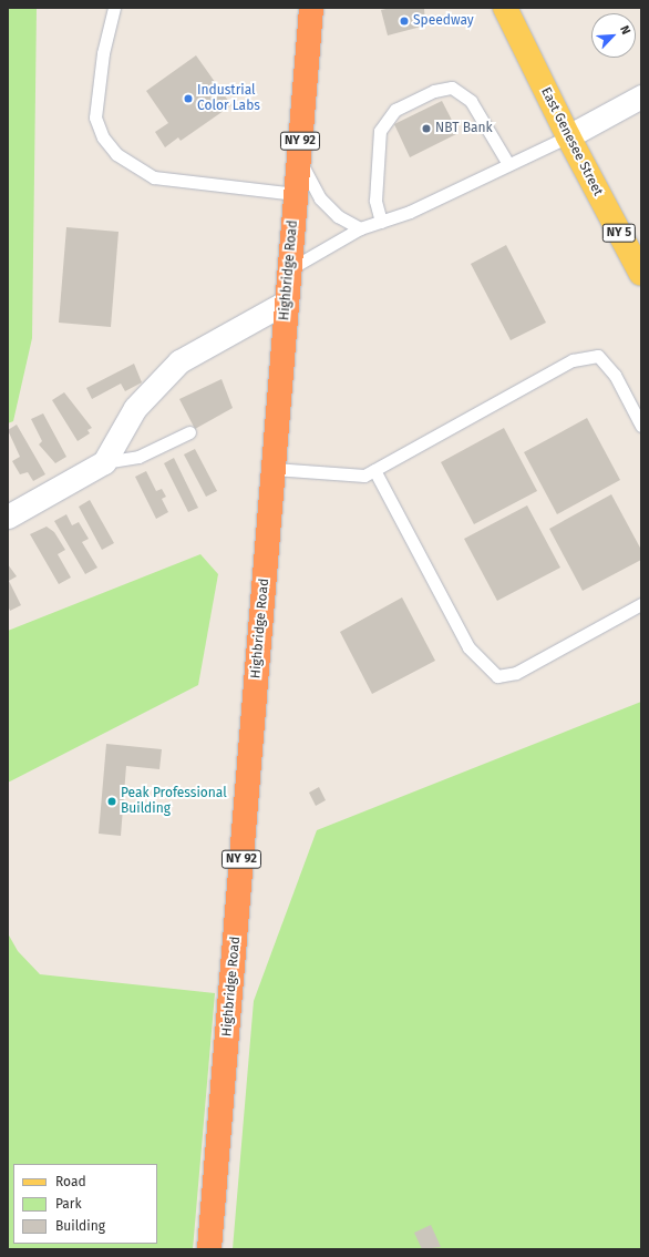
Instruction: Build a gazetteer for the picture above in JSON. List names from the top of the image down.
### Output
{
  "streets": {
    "highway": ["NY 92", "Highbridge Road"],
    "main road": ["East Genesee Street", "NY 5"]
  },
  "places": [
    "Speedway",
    "Industrial Color Labs",
    "NBT Bank",
    "Peak Professional Building"
  ],
  "legend": ["Road", "Park", "Building"],
  "north": "top right"
}
